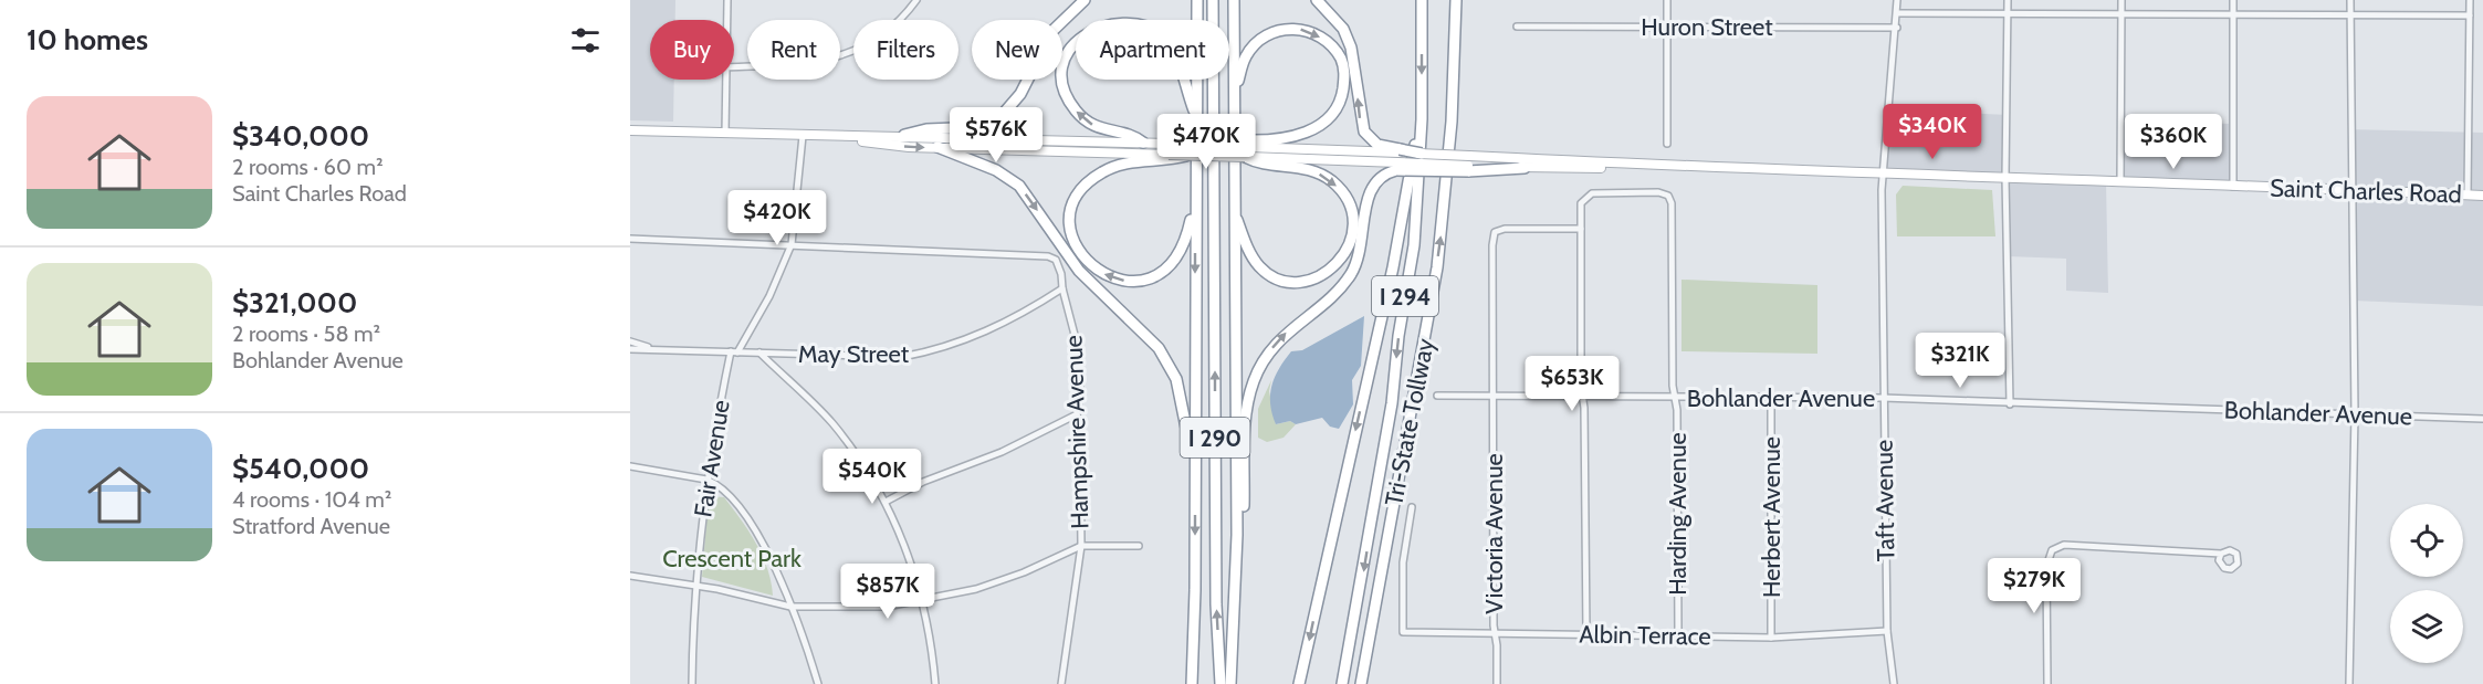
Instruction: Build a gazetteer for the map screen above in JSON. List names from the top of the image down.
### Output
{
  "streets": {
    "highway": ["I 294", "Tri-State Tollway", "I 290"],
    "main road": ["Saint Charles Road"],
    "street": [
      "Huron Street",
      "May Street",
      "Bohlander Avenue",
      "Hampshire Avenue",
      "Fair Avenue",
      "Taft Avenue",
      "Harding Avenue",
      "Herbert Avenue",
      "Victoria Avenue",
      "Albin Terrace"
    ]
  },
  "crossings": [
    ["Huron Street", "Taft Avenue"],
    ["Saint Charles Road", "Taft Avenue"],
    ["May Street", "Hampshire Avenue"],
    ["May Street", "Fair Avenue"],
    ["Bohlander Avenue", "Taft Avenue"],
    ["Bohlander Avenue", "Harding Avenue"],
    ["Bohlander Avenue", "Herbert Avenue"],
    ["Bohlander Avenue", "Victoria Avenue"],
    ["Hampshire Avenue", "Fair Avenue"],
    ["Taft Avenue", "Albin Terrace"],
    ["Harding Avenue", "Victoria Avenue"],
    ["Harding Avenue", "Albin Terrace"],
    ["Herbert Avenue", "Albin Terrace"],
    ["Victoria Avenue", "Albin Terrace"]
  ],
  "parks": ["Crescent Park"],
  "page": {
    "heading": "10 homes",
    "chip": [
      "Buy",
      "Rent",
      "Filters",
      "New",
      "Apartment"
    ],
    "list": [
      {
        "name": "$340,000",
        "note": "2 rooms · 60 m² · Saint Charles Road"
      },
      {
        "name": "$321,000",
        "note": "2 rooms · 58 m² · Bohlander Avenue"
      },
      {
        "name": "$540,000",
        "note": "4 rooms · 104 m² · Stratford Avenue"
      }
    ],
    "price": [
      "$340K",
      "$576K",
      "$470K",
      "$360K",
      "$420K",
      "$321K",
      "$653K",
      "$540K",
      "$279K",
      "$857K"
    ]
  }
}
